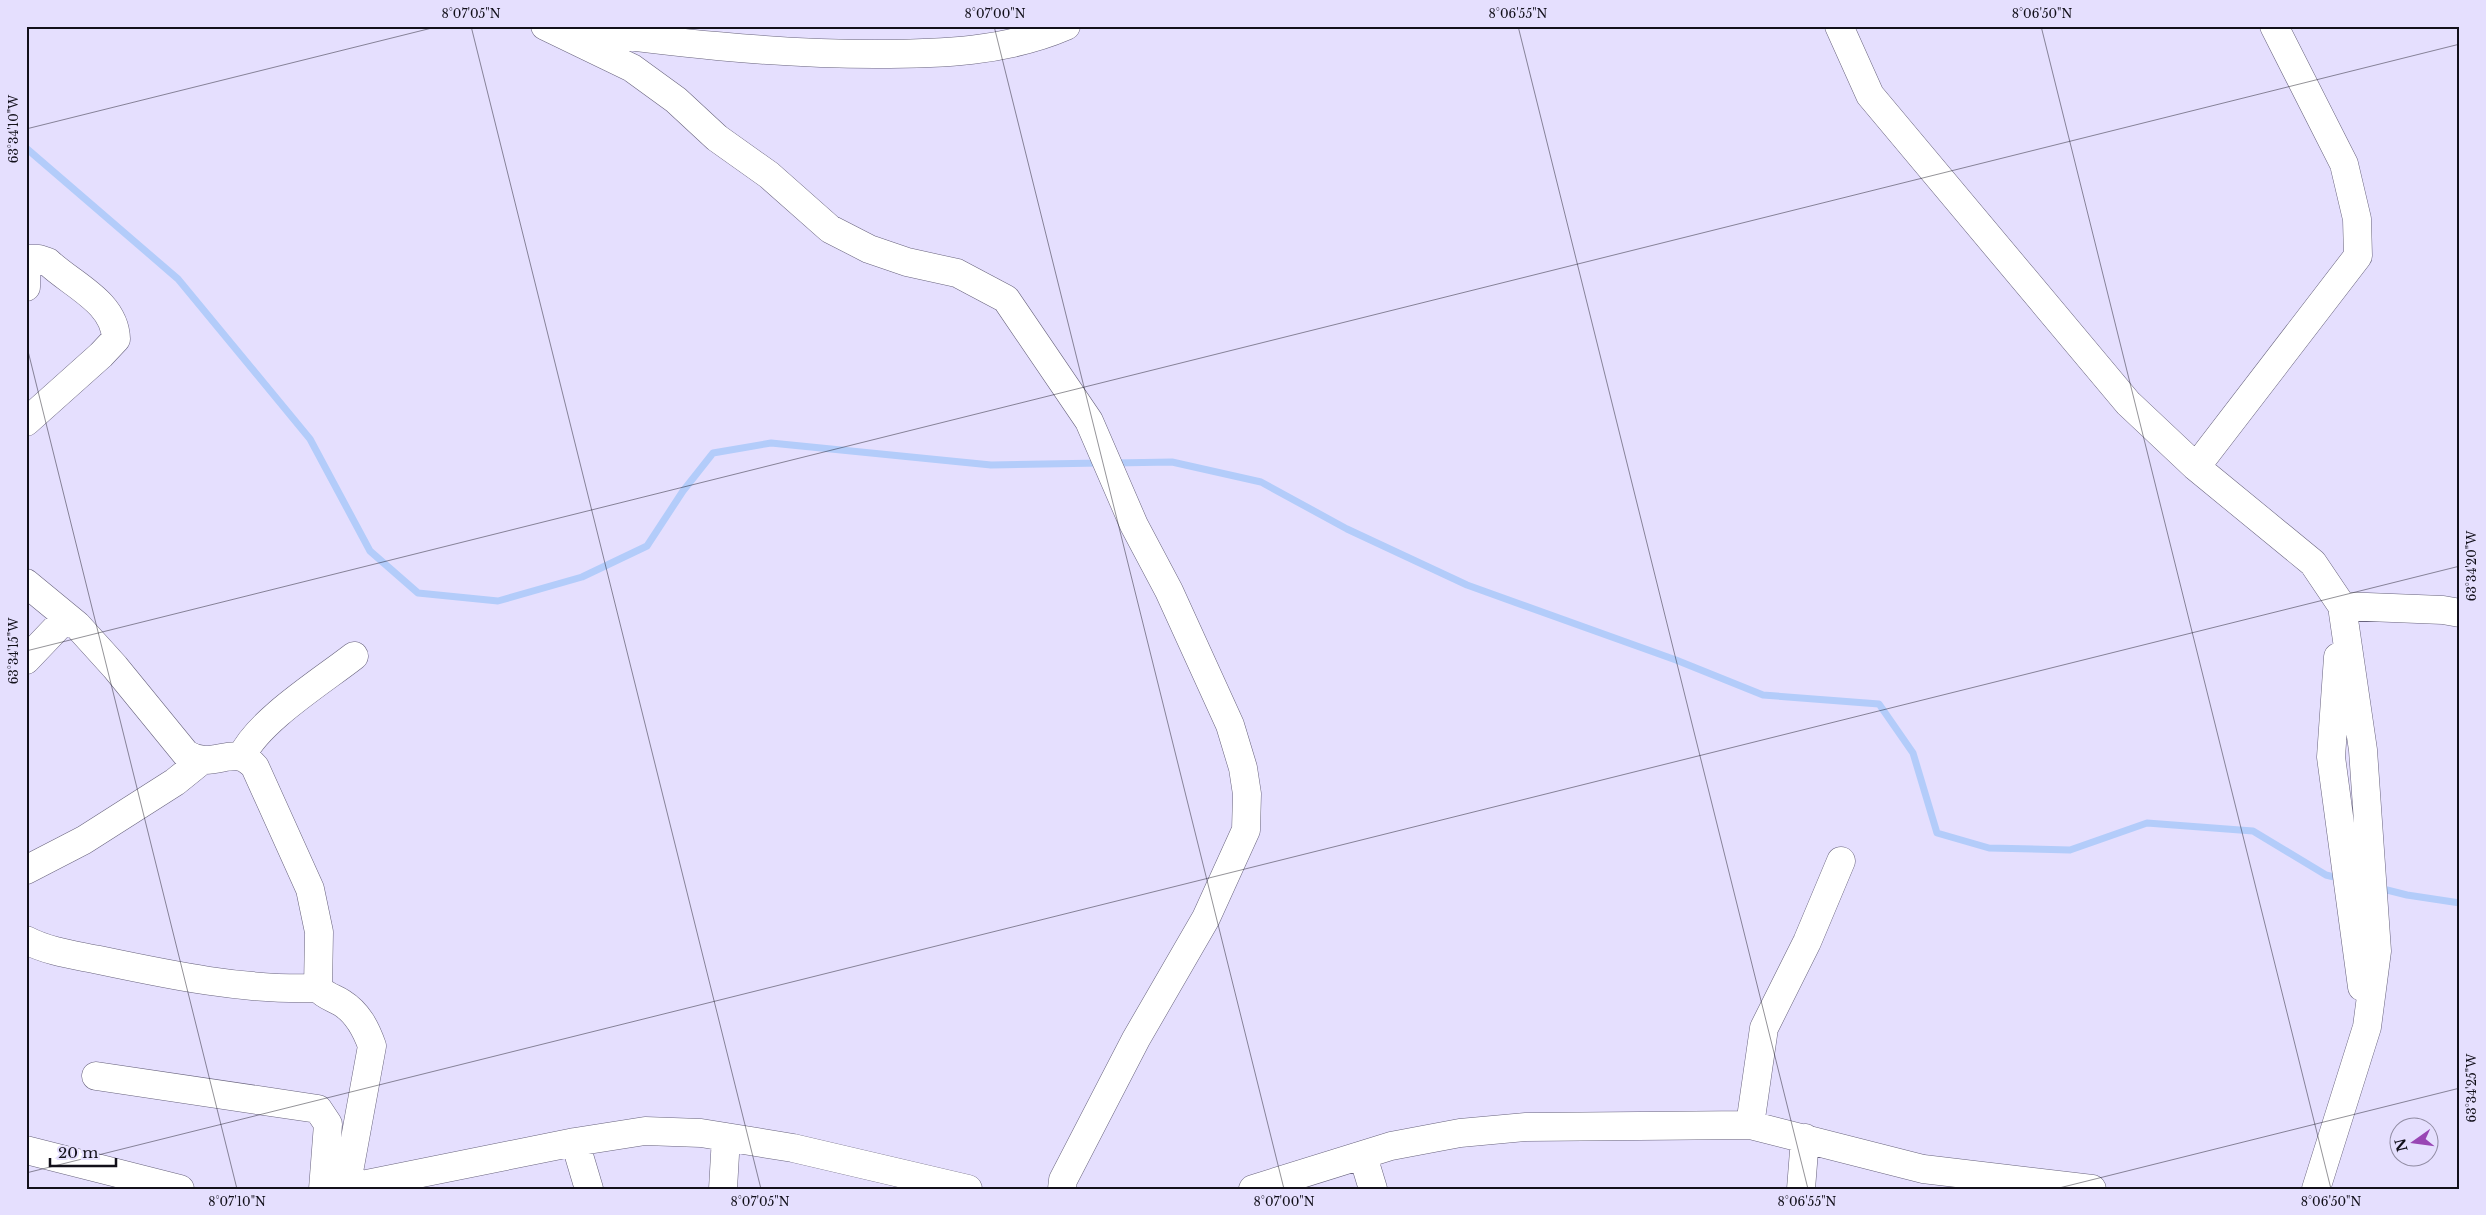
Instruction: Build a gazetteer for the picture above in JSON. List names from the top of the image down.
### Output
{
  "scale_bar": "20 m",
  "north": "left",
  "coordinates": [
    "8°07'05\"N",
    "8°07'00\"N",
    "8°06'55\"N",
    "8°06'50\"N",
    "63°34'10\"W",
    "63°34'20\"W",
    "63°34'15\"W",
    "63°34'25\"W",
    "8°07'10\"N"
  ]
}
